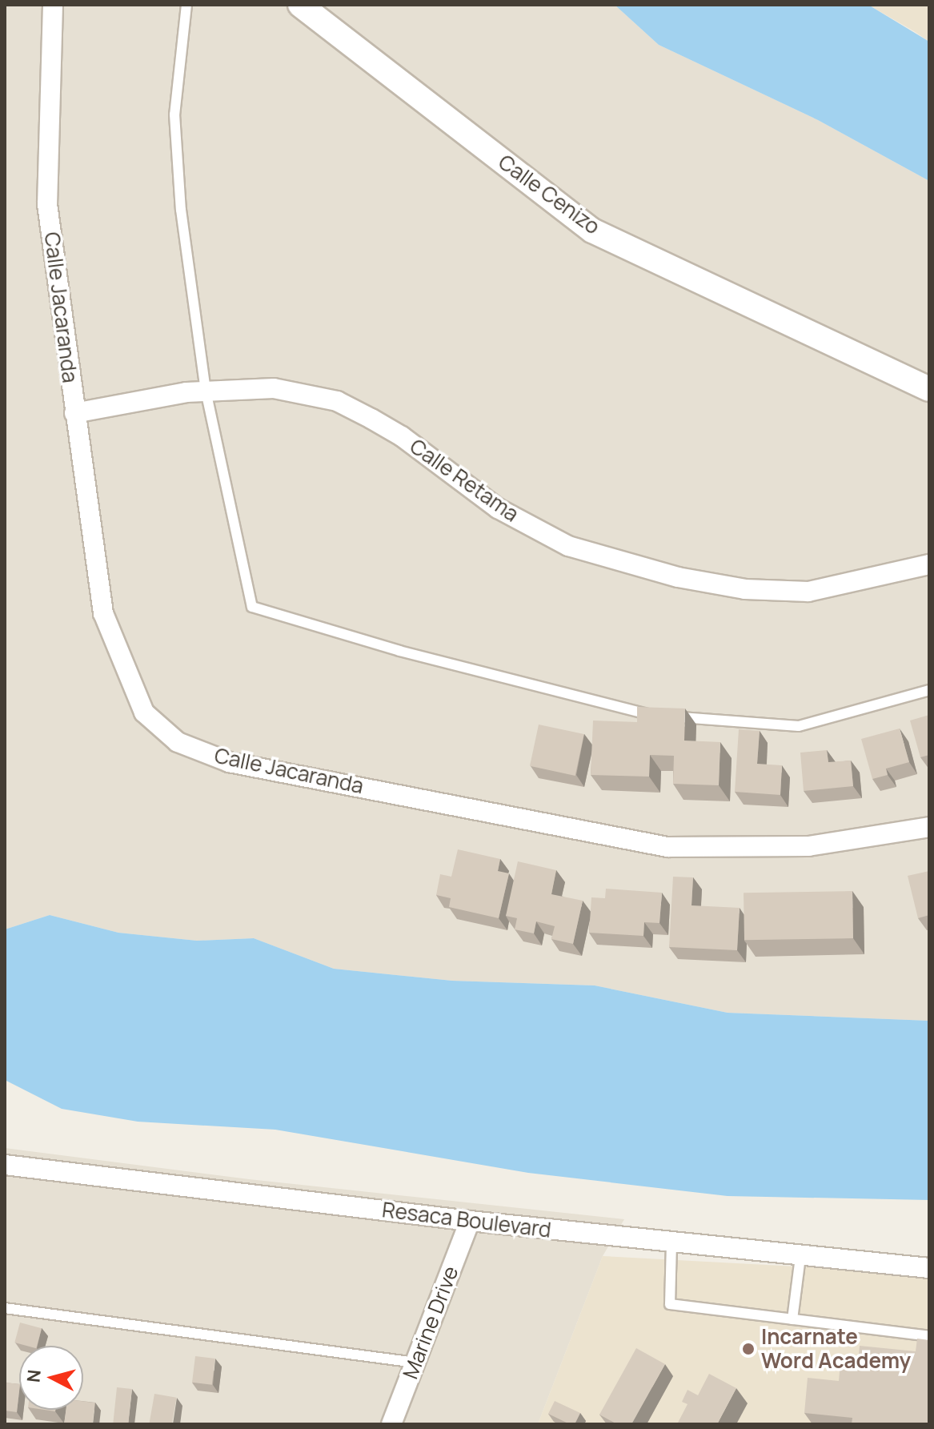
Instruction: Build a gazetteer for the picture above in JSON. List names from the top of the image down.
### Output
{
  "streets": {
    "street": [
      "Calle Cenizo",
      "Calle Jacaranda",
      "Calle Retama",
      "Resaca Boulevard",
      "Marine Drive"
    ]
  },
  "crossings": [
    ["Calle Jacaranda", "Calle Retama"],
    ["Resaca Boulevard", "Marine Drive"]
  ],
  "places": ["Incarnate Word Academy"],
  "north": "left"
}
